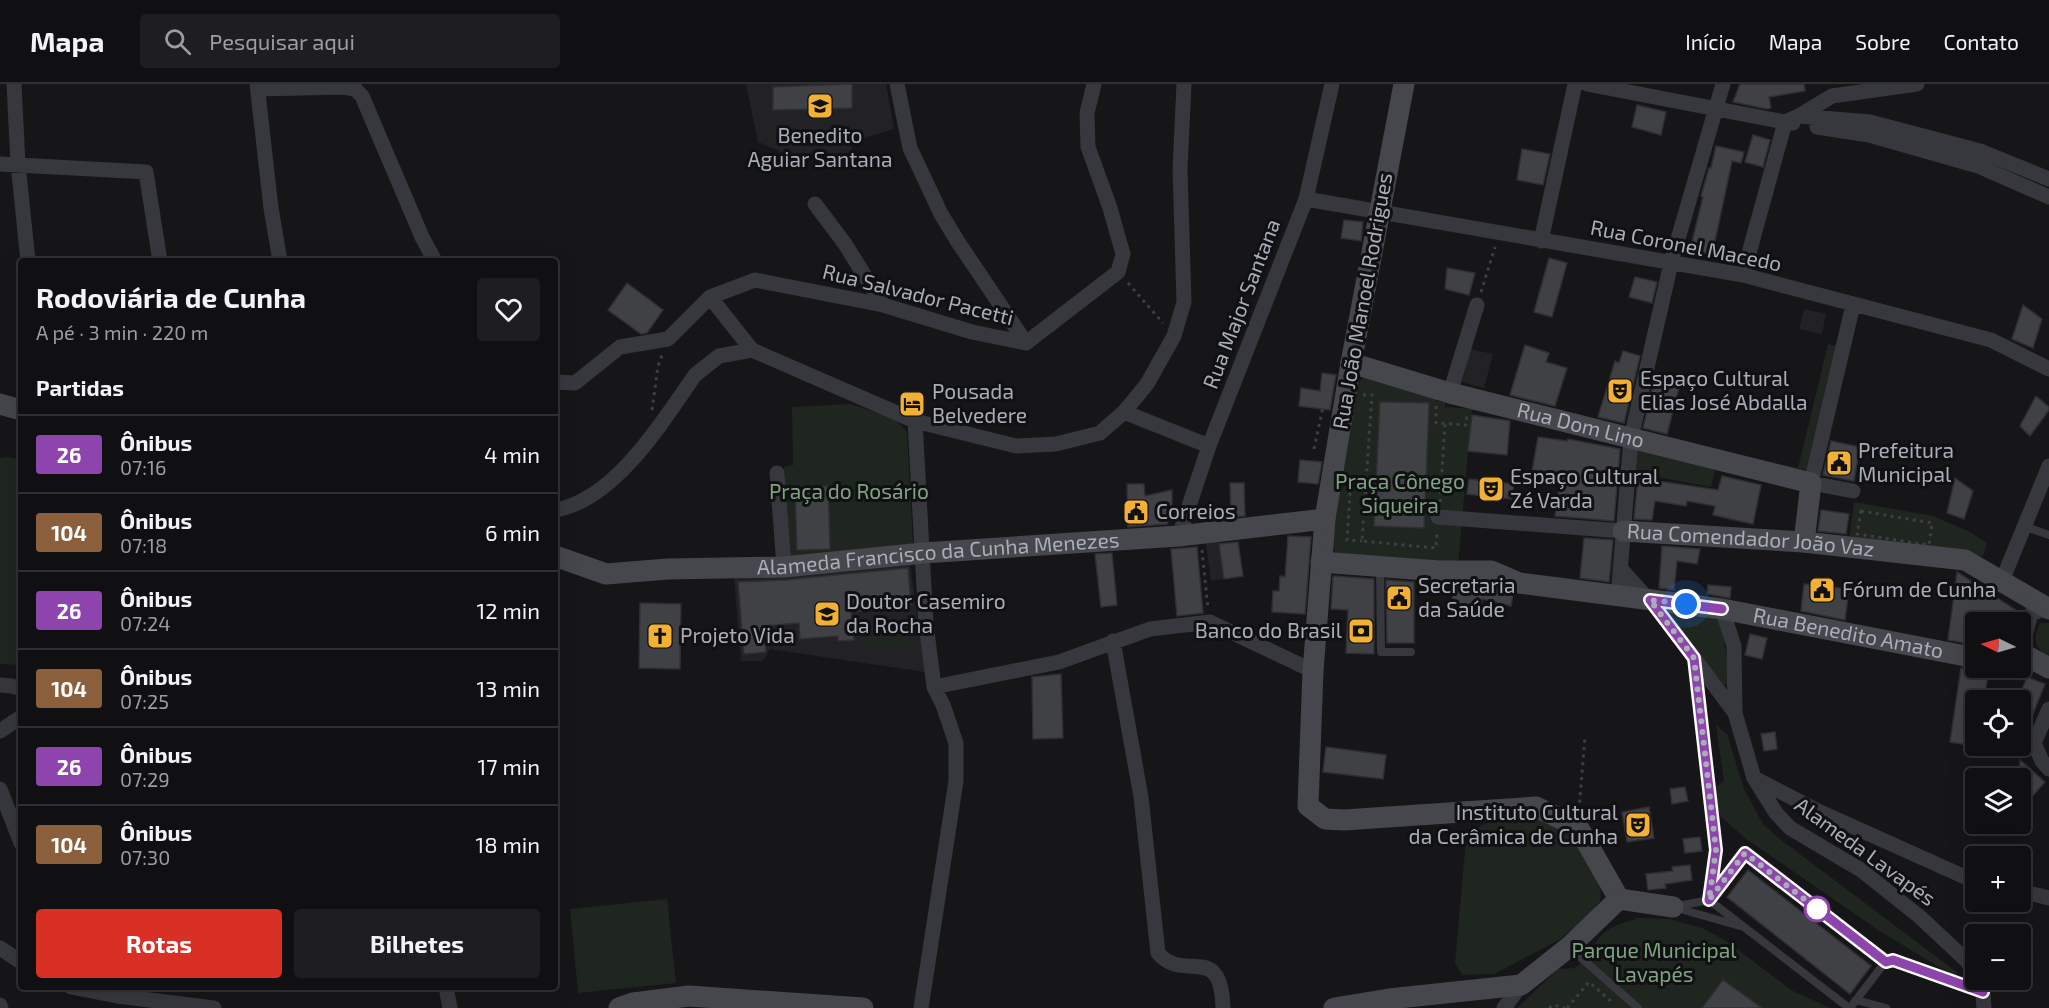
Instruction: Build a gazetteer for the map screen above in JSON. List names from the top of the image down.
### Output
{
  "streets": {
    "street": [
      "Rua Coronel Macedo",
      "Rua Salvador Pacetti",
      "Rua João Manoel Rodrigues",
      "Rua Major Santana",
      "Rua Dom Lino",
      "Rua Comendador João Vaz",
      "Alameda Francisco da Cunha Menezes",
      "Rua Benedito Amato",
      "Alameda Lavapés"
    ]
  },
  "crossings": [
    ["Rua Coronel Macedo", "Rua João Manoel Rodrigues"],
    ["Rua Coronel Macedo", "Rua Major Santana"],
    ["Rua João Manoel Rodrigues", "Rua Dom Lino"],
    ["Rua João Manoel Rodrigues", "Alameda Francisco da Cunha Menezes"],
    ["Rua João Manoel Rodrigues", "Rua Benedito Amato"],
    ["Rua Major Santana", "Alameda Francisco da Cunha Menezes"],
    ["Rua Benedito Amato", "Alameda Lavapés"]
  ],
  "parks": ["Praça Cônego Siqueira", "Praça do Rosário", "Parque Municipal Lavapés"],
  "places": {
    "school or university": ["Benedito Aguiar Santana", "Doutor Casemiro da Rocha"],
    "theatre": ["Espaço Cultural Elias José Abdalla", "Espaço Cultural Zé Varda", "Instituto Cultural da Cerâmica de Cunha"],
    "hotel": ["Pousada Belvedere"],
    "public building": [
      "Prefeitura Municipal",
      "Correios",
      "Fórum de Cunha",
      "Secretaria da Saúde"
    ],
    "bank": ["Banco do Brasil"],
    "church": ["Projeto Vida"]
  },
  "lines": ["bus line 26"],
  "north": "left",
  "page": {
    "header": "Mapa",
    "search": "Pesquisar aqui",
    "nav": [
      "Início",
      "Mapa",
      "Sobre",
      "Contato"
    ],
    "heading": [
      ["Rodoviária de Cunha", "A pé · 3 min · 220 m"],
      "Partidas"
    ],
    "list": [
      {
        "mark": "26",
        "name": "Ônibus",
        "note": "07:16",
        "value": "4 min"
      },
      {
        "mark": "104",
        "name": "Ônibus",
        "note": "07:18",
        "value": "6 min"
      },
      {
        "mark": "26",
        "name": "Ônibus",
        "note": "07:24",
        "value": "12 min"
      },
      {
        "mark": "104",
        "name": "Ônibus",
        "note": "07:25",
        "value": "13 min"
      },
      {
        "mark": "26",
        "name": "Ônibus",
        "note": "07:29",
        "value": "17 min"
      },
      {
        "mark": "104",
        "name": "Ônibus",
        "note": "07:30",
        "value": "18 min"
      }
    ],
    "map_buttons": ["+", "−"],
    "buttons": ["Rotas", "Bilhetes"]
  }
}
